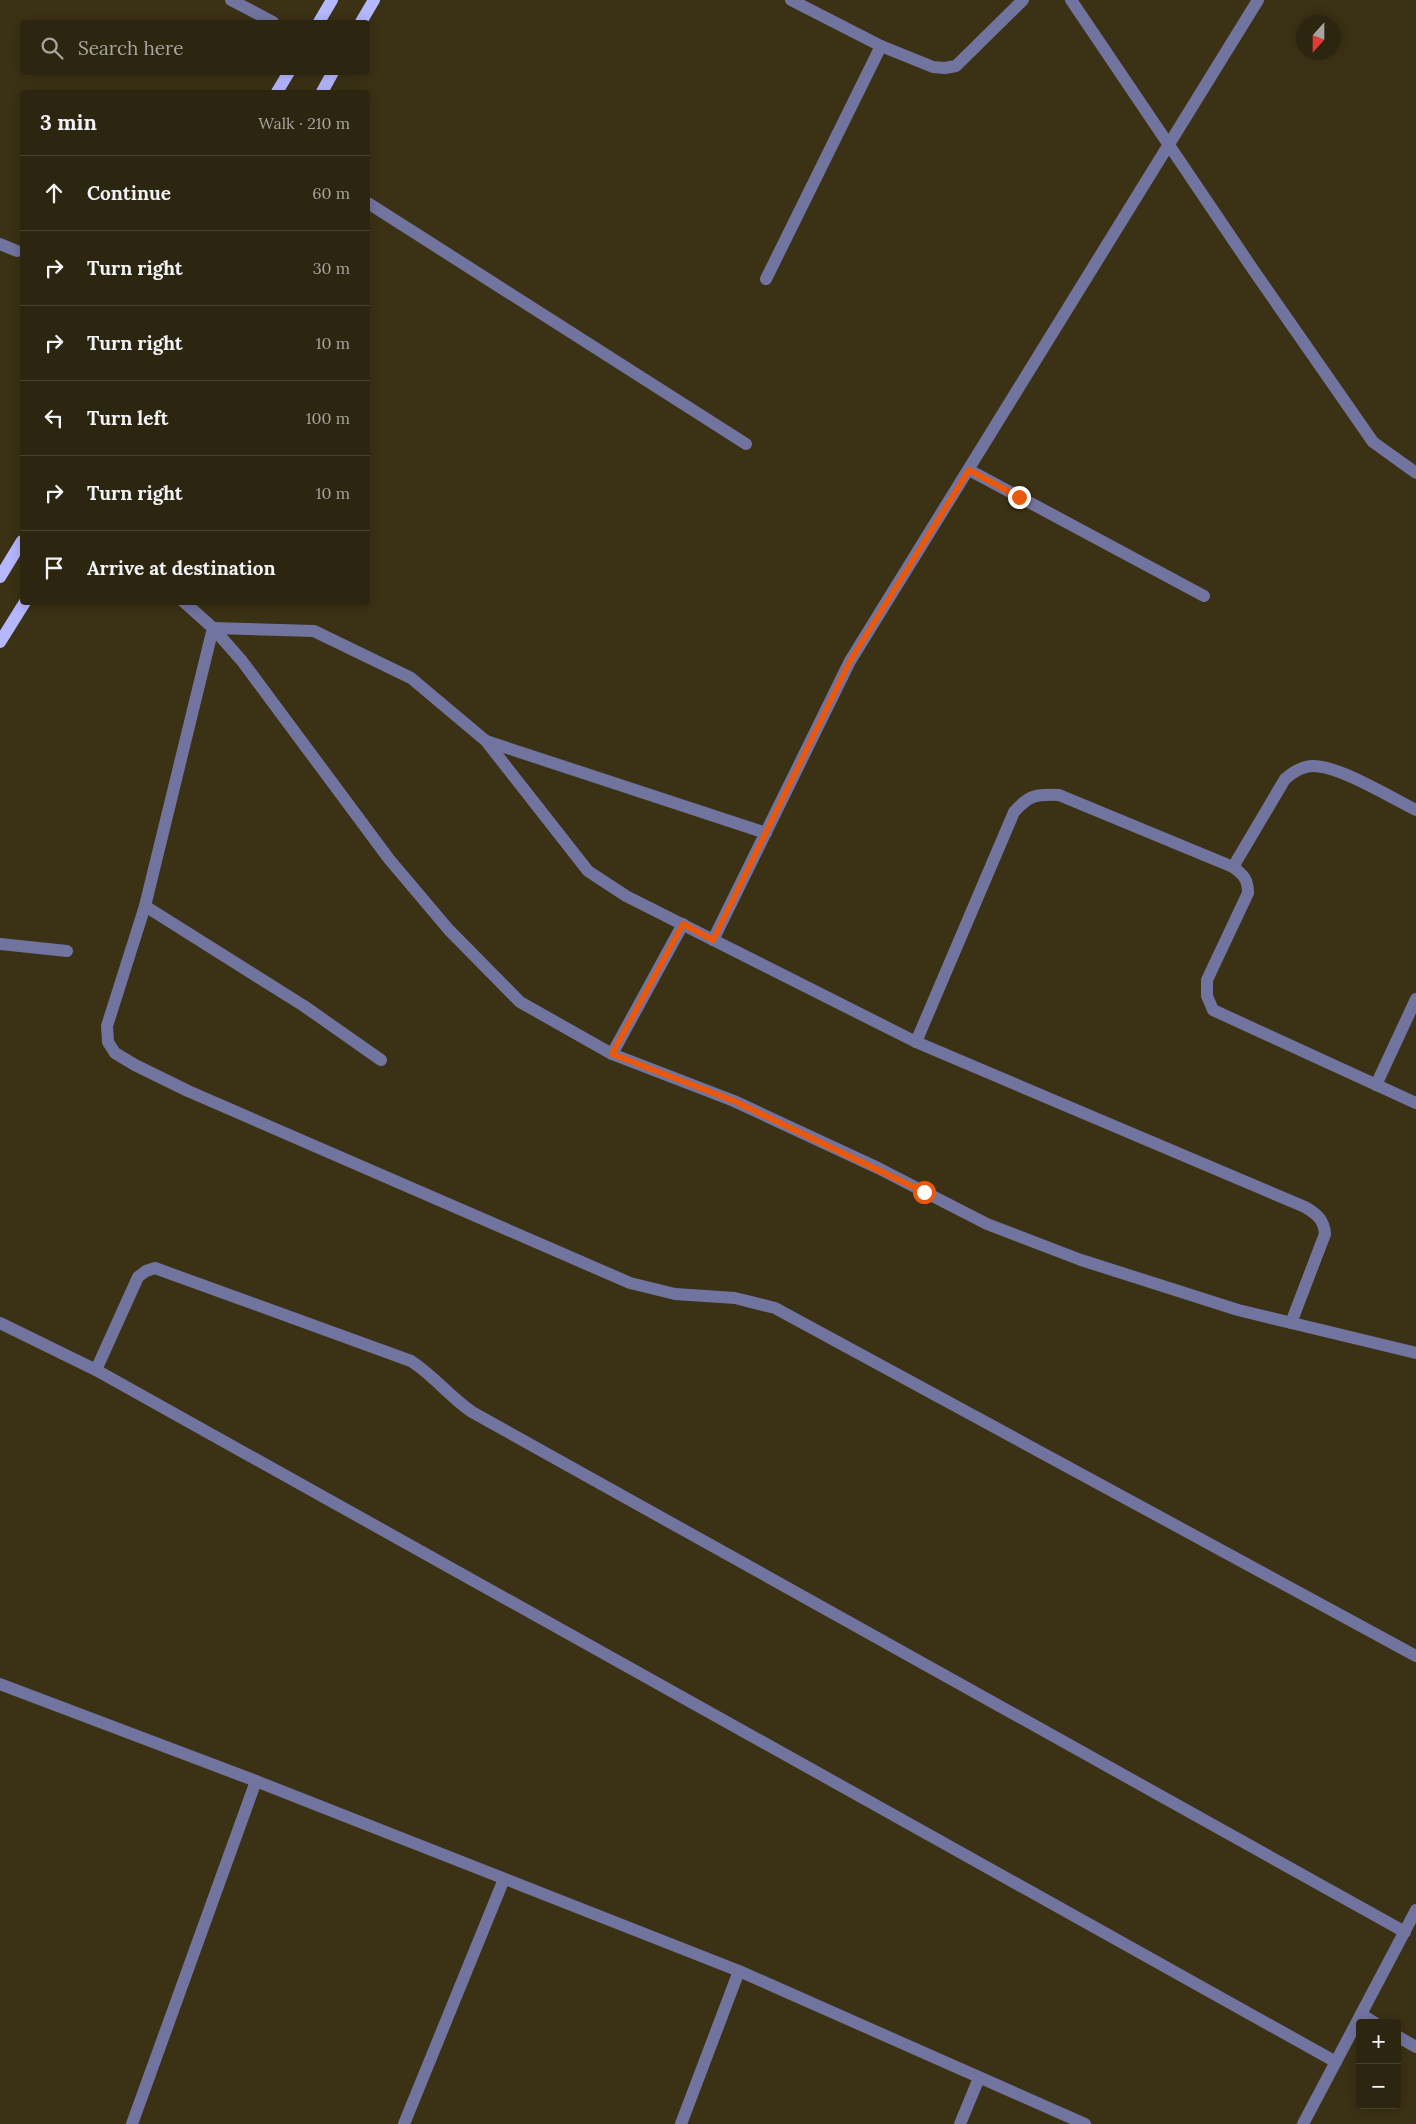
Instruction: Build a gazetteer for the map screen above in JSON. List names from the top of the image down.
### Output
{
  "north": "bottom",
  "page": {
    "search": "Search here",
    "heading": ["3 min", "Walk · 210 m"],
    "list": [
      ["Continue", "60 m"],
      ["Turn right", "30 m"],
      ["Turn right", "10 m"],
      ["Turn left", "100 m"],
      ["Turn right", "10 m"],
      "Arrive at destination"
    ],
    "map_buttons": ["+", "−"]
  }
}
